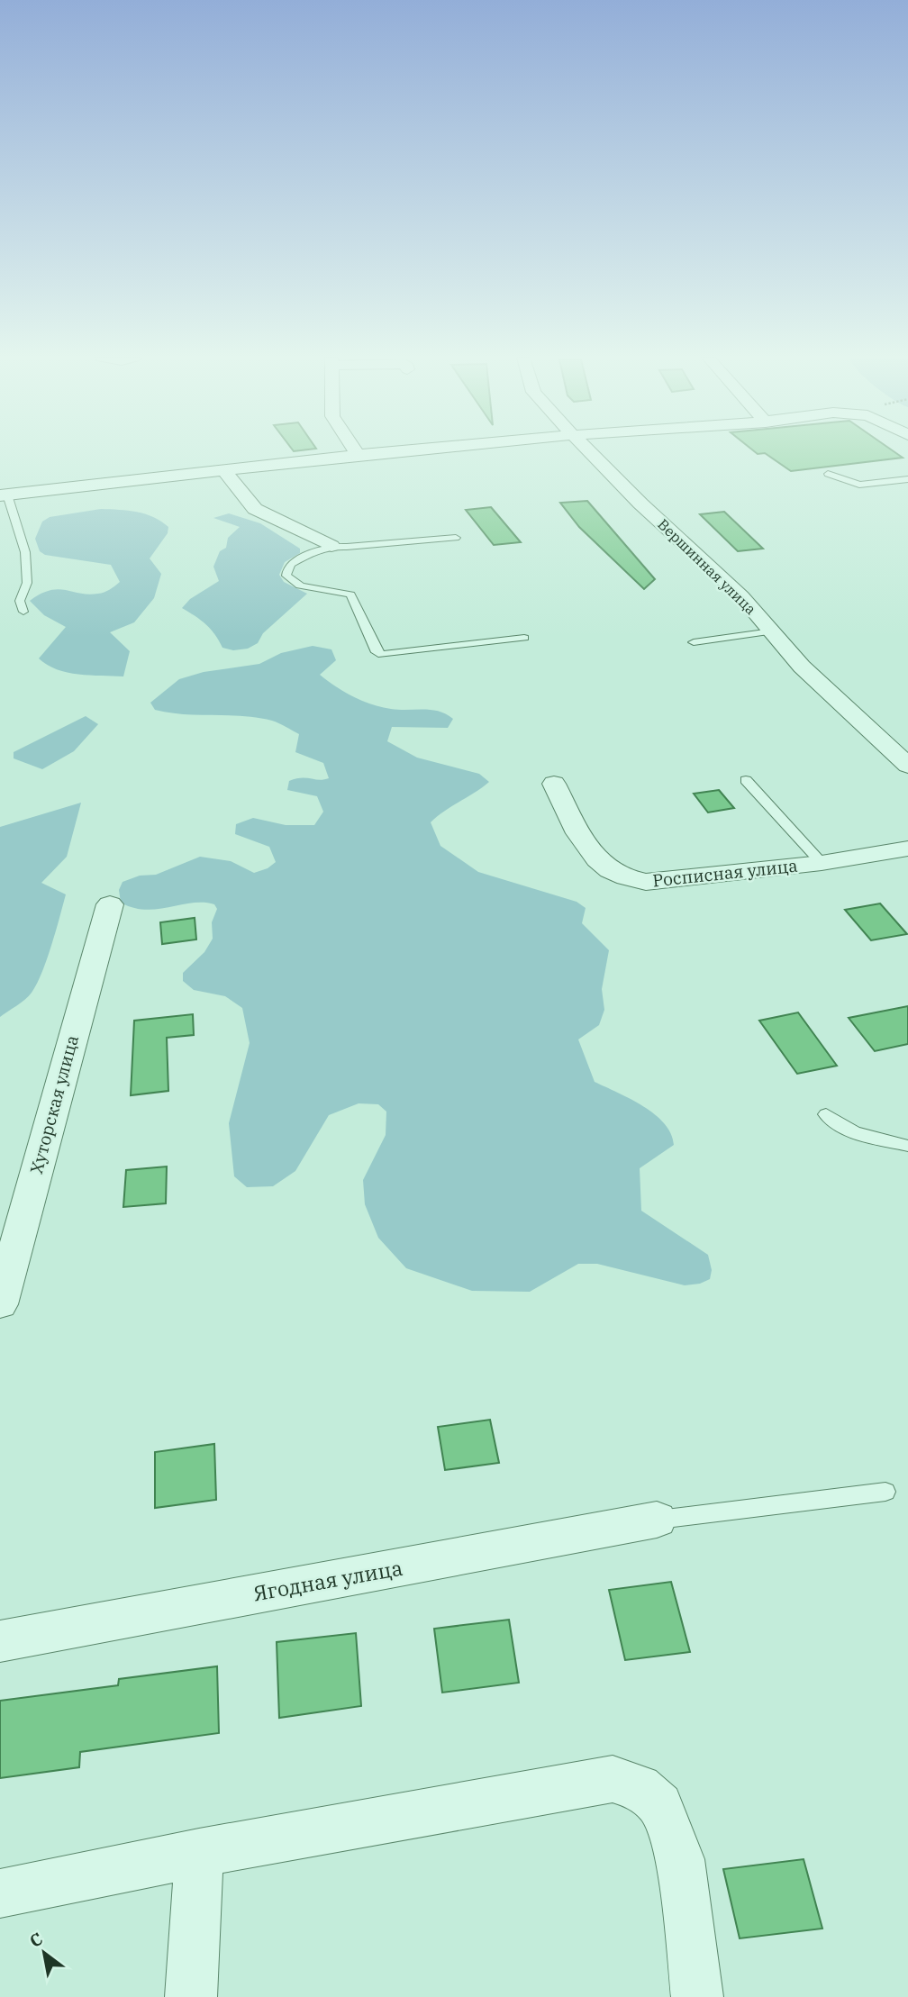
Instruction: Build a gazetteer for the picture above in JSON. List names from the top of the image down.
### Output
{
  "streets": {
    "street": [
      "Вершинная улица",
      "Росписная улица",
      "Хуторская улица",
      "Ягодная улица"
    ]
  },
  "north": "top left"
}
